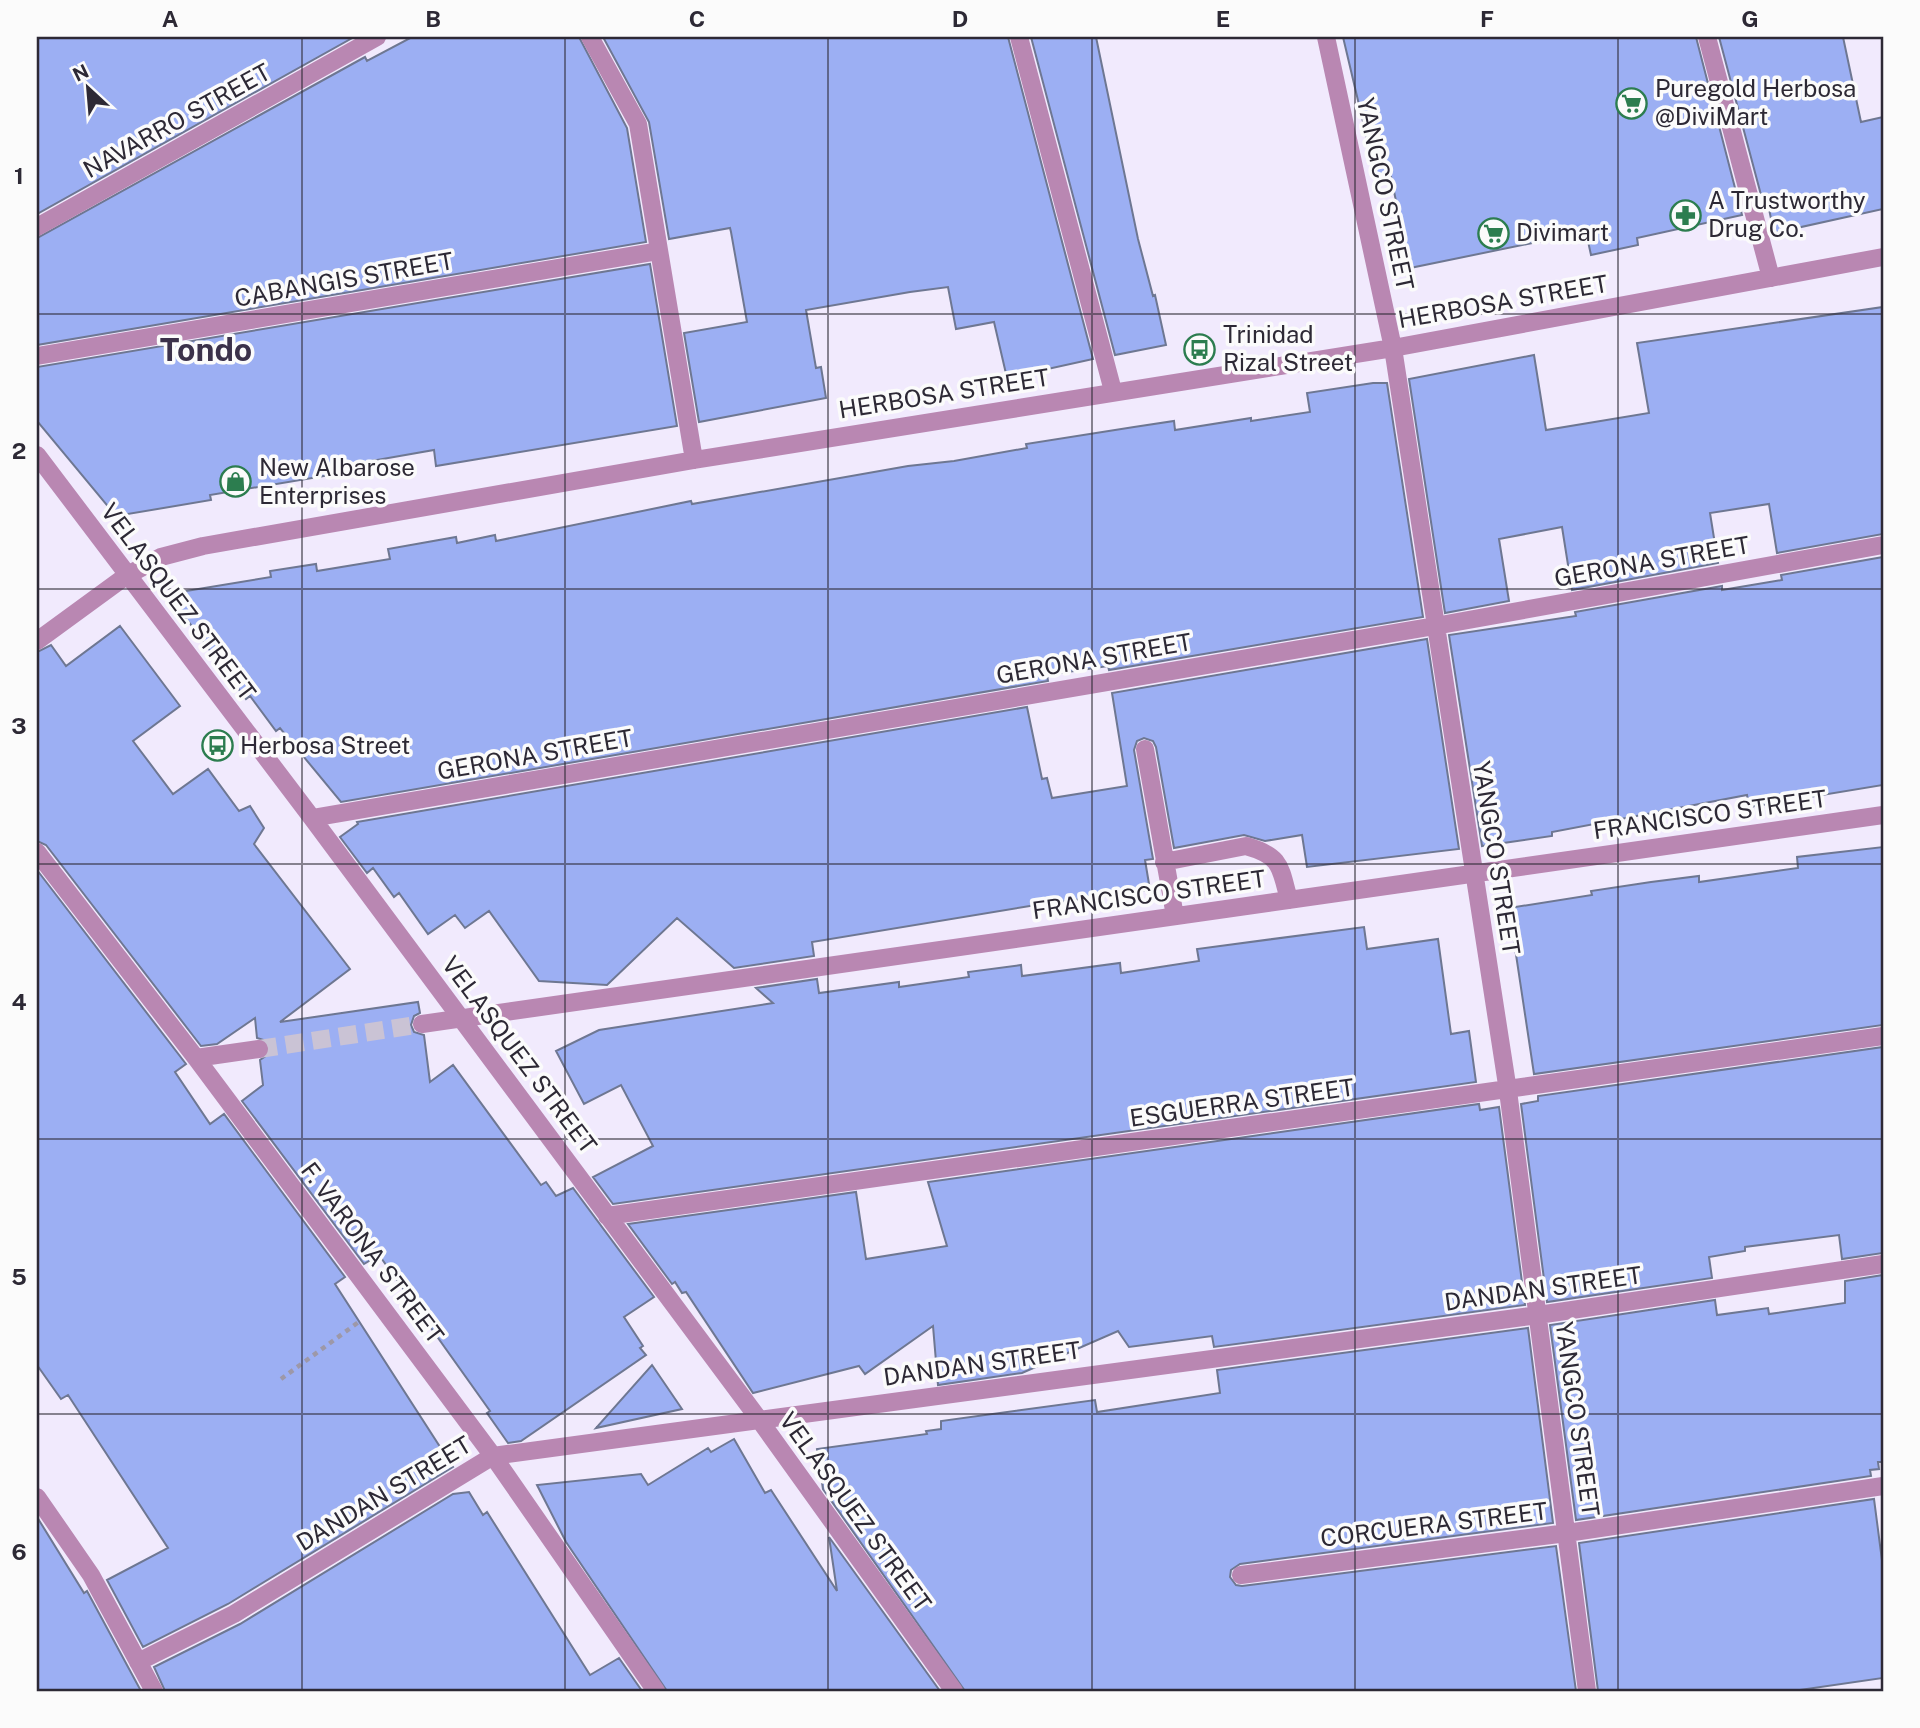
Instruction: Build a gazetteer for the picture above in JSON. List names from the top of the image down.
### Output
{
  "streets": {
    "street": [
      "NAVARRO STREET",
      "YANGCO STREET",
      "CABANGIS STREET",
      "HERBOSA STREET",
      "GERONA STREET",
      "VELASQUEZ STREET",
      "FRANCISCO STREET",
      "ESGUERRA STREET",
      "F. VARONA STREET",
      "DANDAN STREET",
      "CORCUERA STREET"
    ]
  },
  "crossings": [
    ["YANGCO STREET", "HERBOSA STREET"],
    ["YANGCO STREET", "GERONA STREET"],
    ["YANGCO STREET", "FRANCISCO STREET"],
    ["YANGCO STREET", "ESGUERRA STREET"],
    ["YANGCO STREET", "DANDAN STREET"],
    ["YANGCO STREET", "CORCUERA STREET"],
    ["HERBOSA STREET", "VELASQUEZ STREET"],
    ["GERONA STREET", "VELASQUEZ STREET"],
    ["VELASQUEZ STREET", "FRANCISCO STREET"],
    ["VELASQUEZ STREET", "ESGUERRA STREET"],
    ["VELASQUEZ STREET", "DANDAN STREET"],
    ["F. VARONA STREET", "DANDAN STREET"]
  ],
  "districts": ["Tondo"],
  "places": {
    "supermarket": ["Puregold Herbosa @DiviMart", "Divimart"],
    "pharmacy": ["A Trustworthy Drug Co."],
    "bus stop": ["Trinidad Rizal Street", "Herbosa Street"],
    "shop": ["New Albarose Enterprises"]
  },
  "north": "top left",
  "grid": {
    "columns": [
      "A",
      "B",
      "C",
      "D",
      "E",
      "F",
      "G"
    ],
    "rows": [
      "1",
      "2",
      "3",
      "4",
      "5",
      "6"
    ]
  }
}
